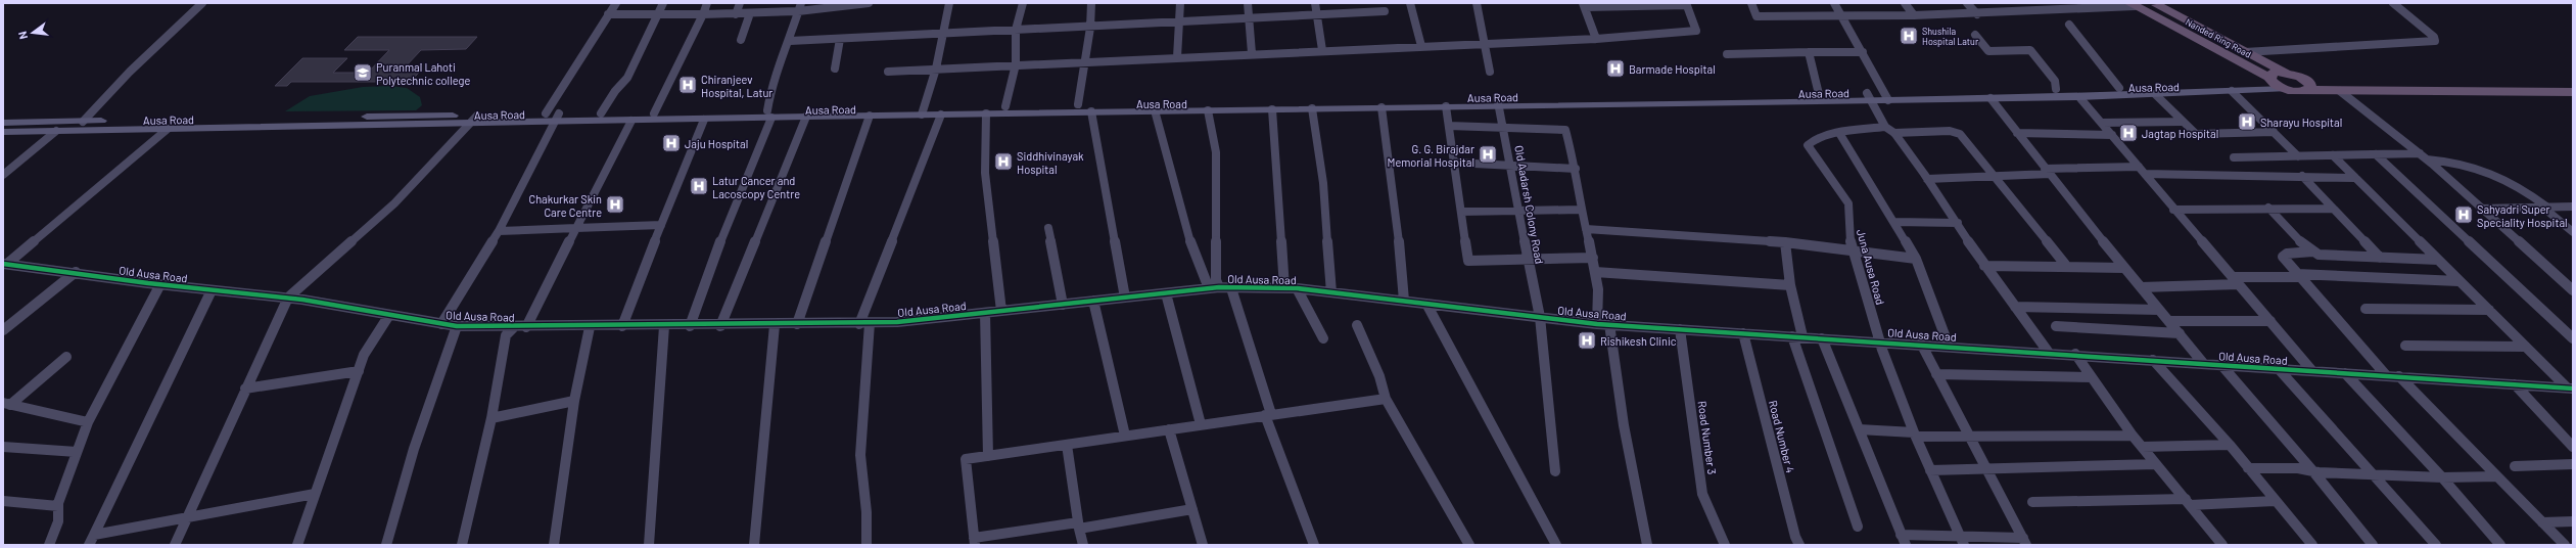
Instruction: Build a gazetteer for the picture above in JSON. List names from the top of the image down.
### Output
{
  "streets": {
    "highway": ["Nanded Ring Road", "Ausa Road"],
    "street": [
      "Old Aadarsh Colony Road",
      "Juna Ausa Road",
      "Old Ausa Road",
      "Road Number 4",
      "Road Number 3"
    ]
  },
  "crossings": [
    ["Nanded Ring Road", "Ausa Road"],
    ["Ausa Road", "Old Aadarsh Colony Road"],
    ["Old Aadarsh Colony Road", "Old Ausa Road"],
    ["Juna Ausa Road", "Old Ausa Road"],
    ["Old Ausa Road", "Road Number 4"],
    ["Old Ausa Road", "Road Number 3"]
  ],
  "places": {
    "hospital": [
      "Shushila Hospital Latur",
      "Barmade Hospital",
      "Chiranjeev Hospital, Latur",
      "Sharayu Hospital",
      "Jagtap Hospital",
      "Jaju Hospital",
      "G. G. Birajdar Memorial Hospital",
      "Siddhivinayak Hospital",
      "Latur Cancer and Lacoscopy Centre",
      "Chakurkar Skin Care Centre",
      "Sahyadri Super Speciality Hospital",
      "Rishikesh Clinic"
    ],
    "school or university": ["Puranmal Lahoti Polytechnic college"]
  },
  "north": "left"
}
